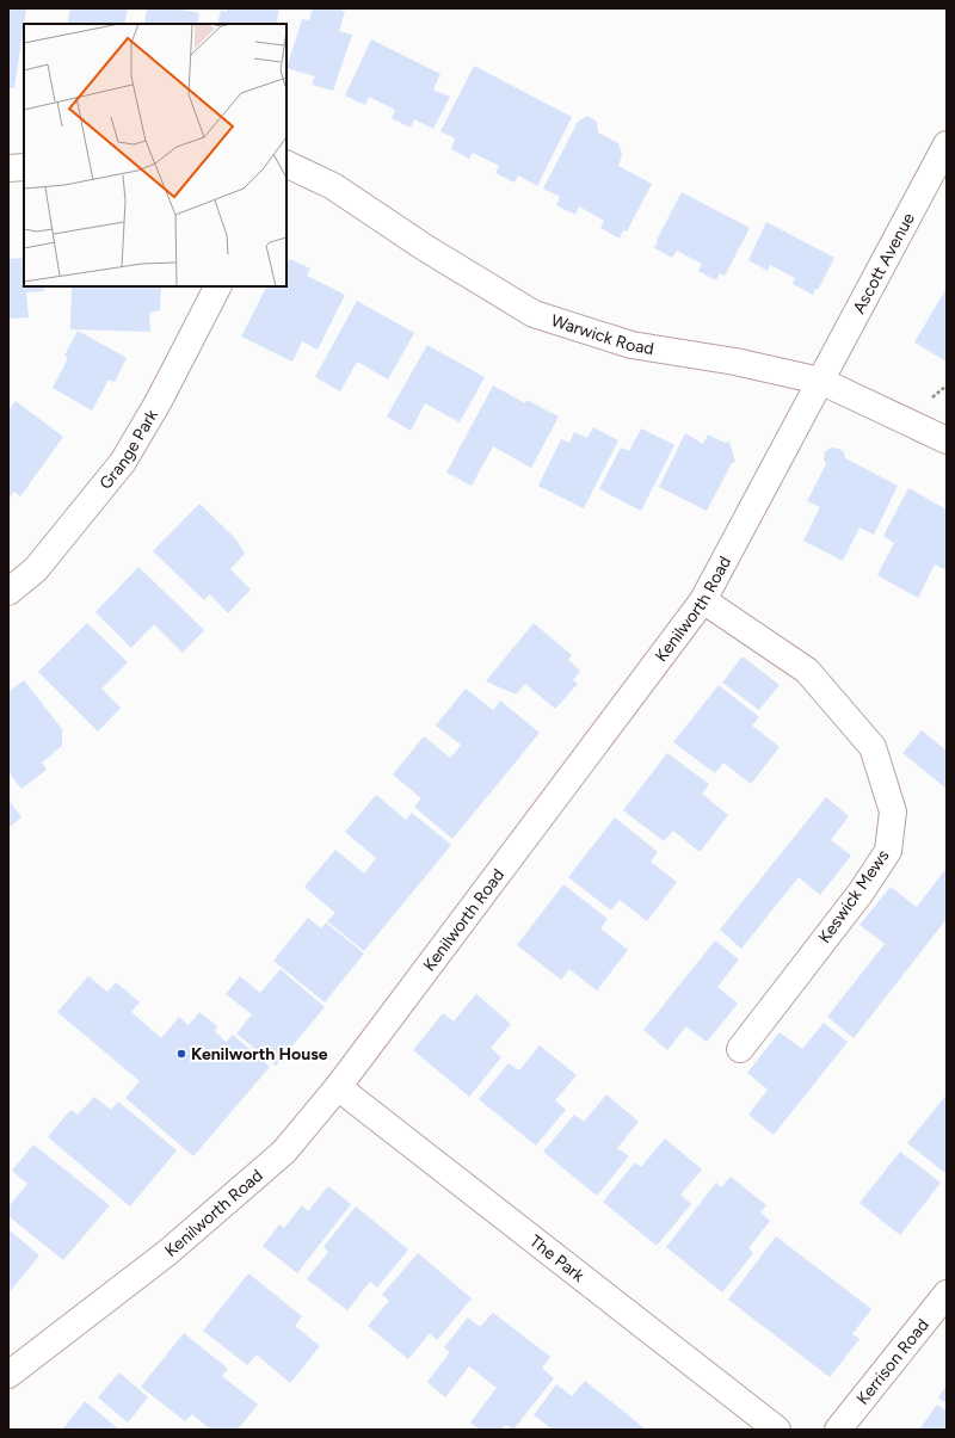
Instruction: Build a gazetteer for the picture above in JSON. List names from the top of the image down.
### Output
{
  "streets": {
    "street": [
      "Ascott Avenue",
      "Warwick Road",
      "Grange Park",
      "Kenilworth Road",
      "Keswick Mews",
      "The Park",
      "Kerrison Road"
    ]
  },
  "crossings": [
    ["Ascott Avenue", "Warwick Road"],
    ["Ascott Avenue", "Kenilworth Road"],
    ["Warwick Road", "Kenilworth Road"],
    ["Kenilworth Road", "Keswick Mews"],
    ["Kenilworth Road", "The Park"]
  ],
  "places": ["Kenilworth House"]
}
